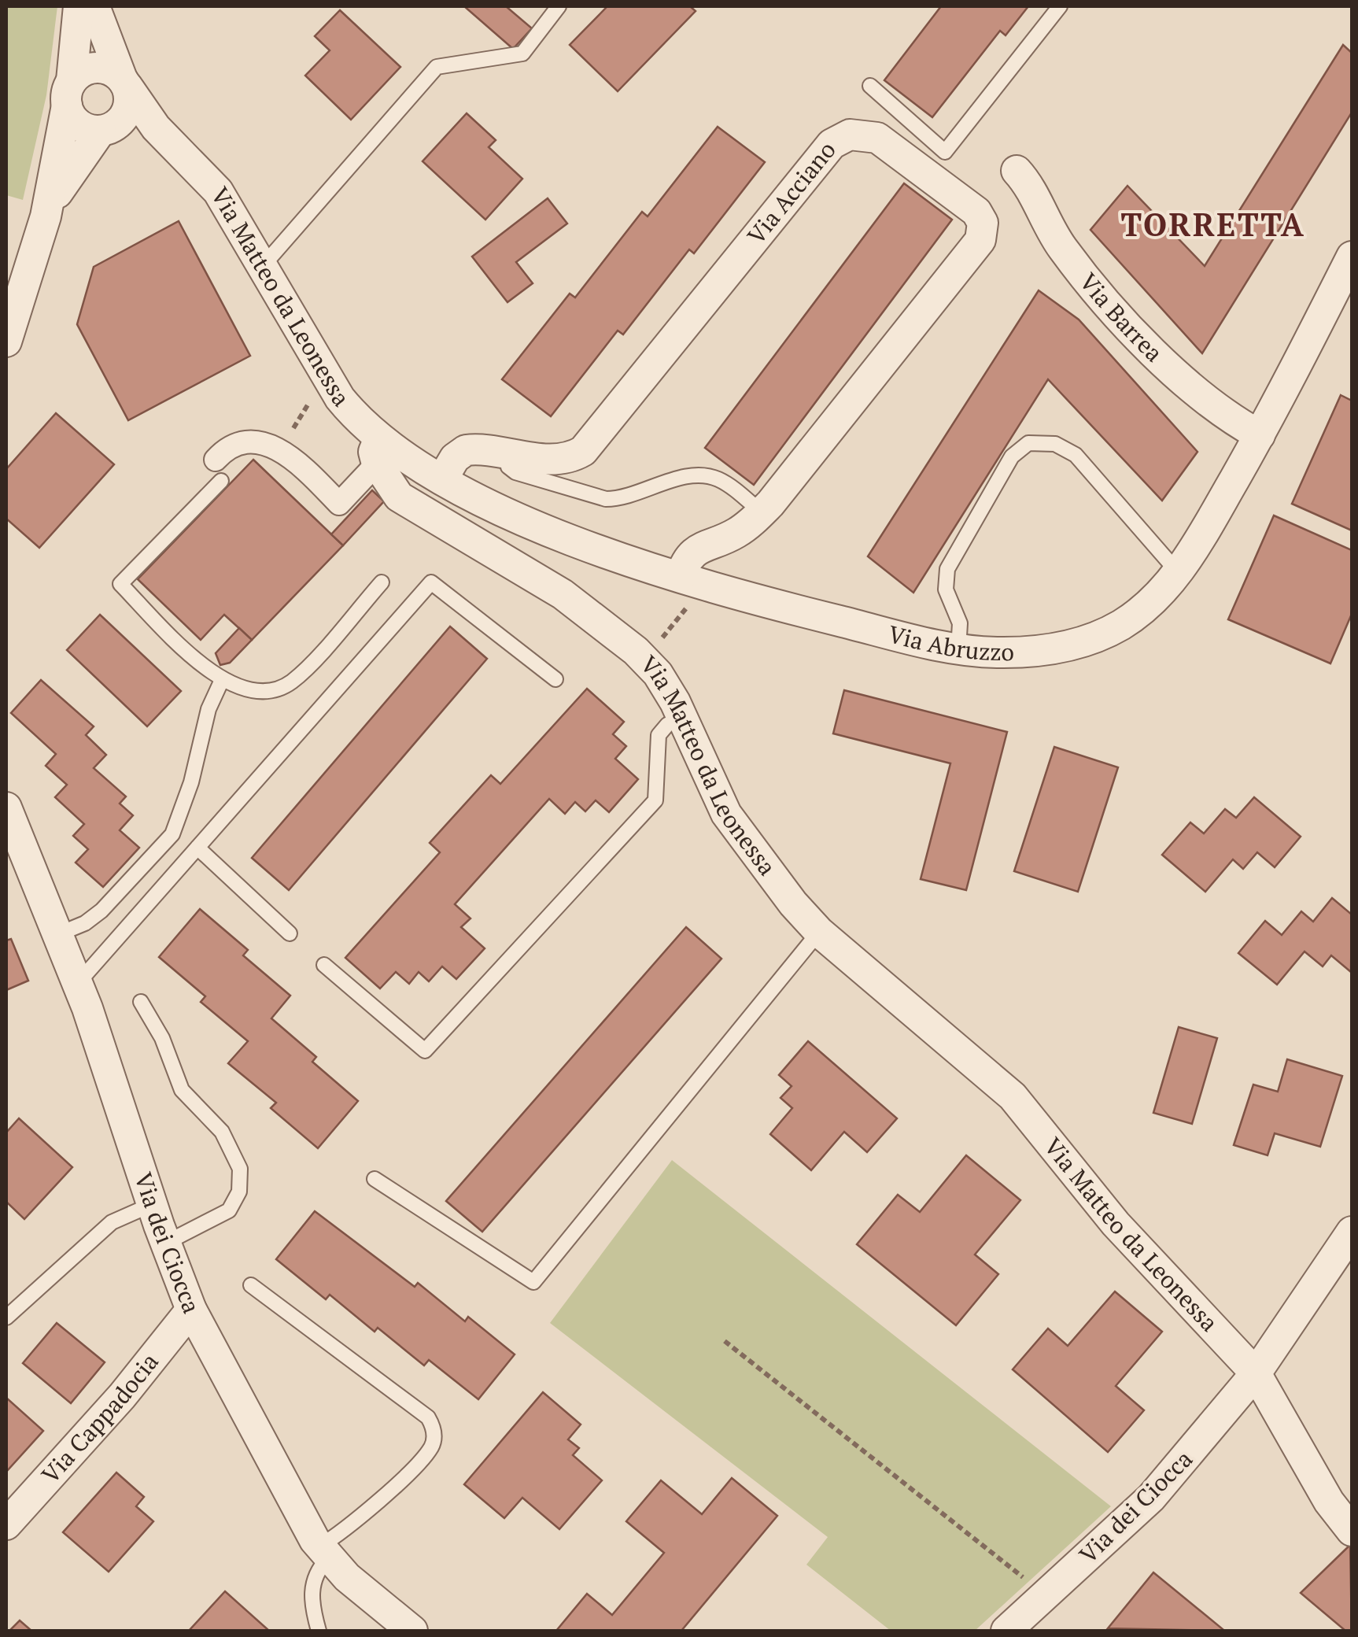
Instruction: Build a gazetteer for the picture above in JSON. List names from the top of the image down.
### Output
{
  "streets": {
    "street": [
      "Via Acciano",
      "Via Matteo da Leonessa",
      "Via Barrea",
      "Via Abruzzo",
      "Via dei Ciocca",
      "Via Cappadocia"
    ]
  },
  "crossings": [
    ["Via Acciano", "Via Abruzzo"],
    ["Via Matteo da Leonessa", "Via Abruzzo"],
    ["Via Matteo da Leonessa", "Via dei Ciocca"],
    ["Via Barrea", "Via Abruzzo"],
    ["Via dei Ciocca", "Via Cappadocia"]
  ],
  "districts": ["TORRETTA"]
}
